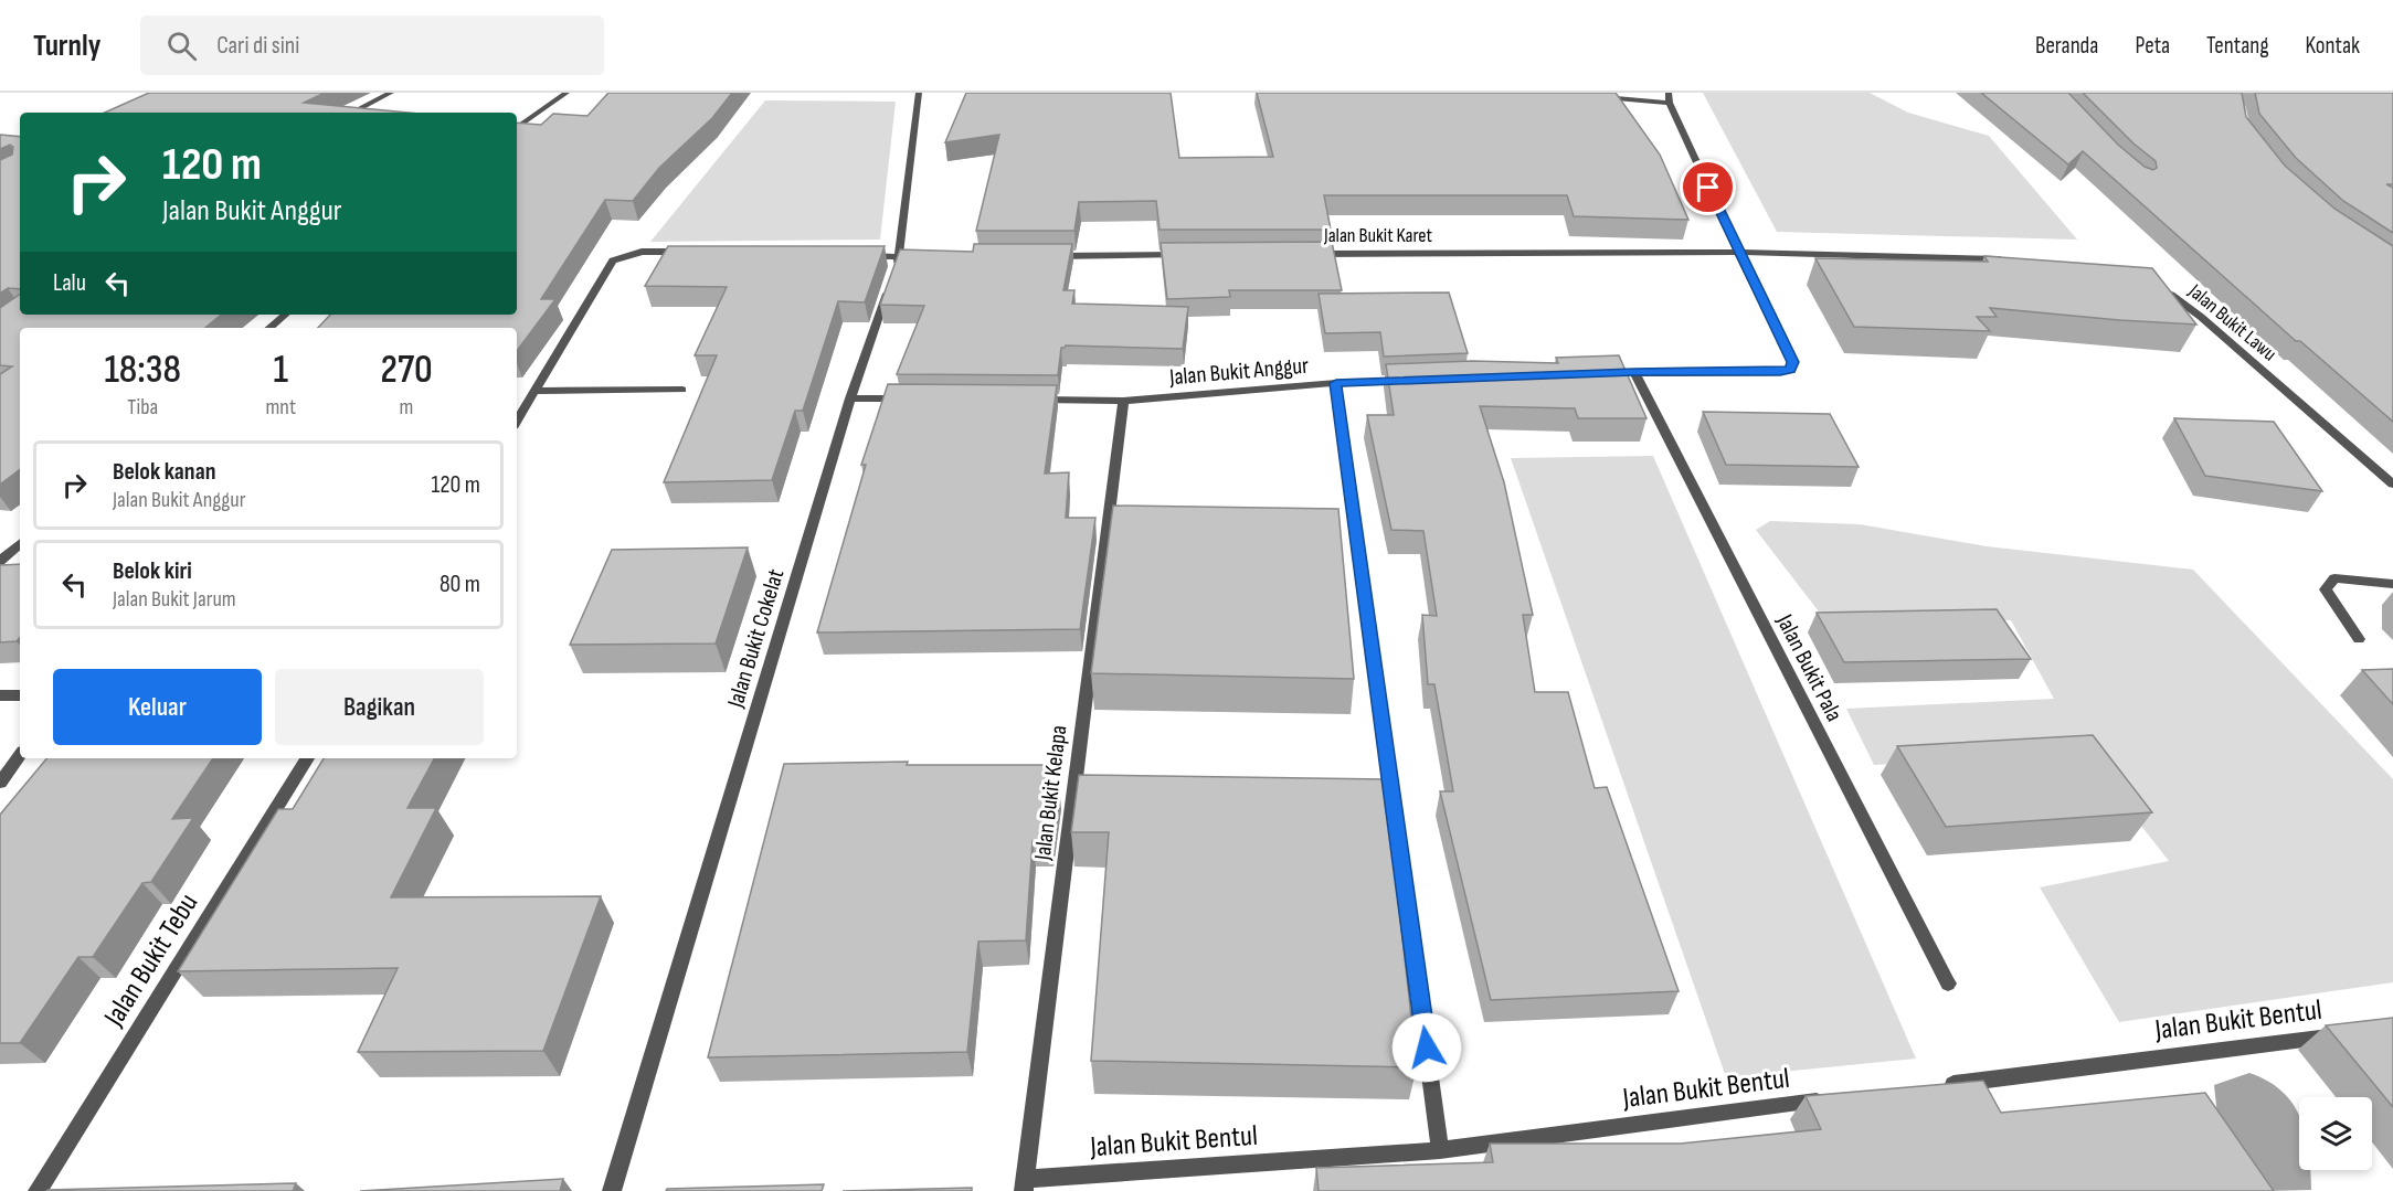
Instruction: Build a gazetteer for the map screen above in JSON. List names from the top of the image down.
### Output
{
  "streets": {
    "street": [
      "Jalan Bukit Karet",
      "Jalan Bukit Lawu",
      "Jalan Bukit Anggur",
      "Jalan Bukit Cokelat",
      "Jalan Bukit Pala",
      "Jalan Bukit Kelapa",
      "Jalan Bukit Tebu",
      "Jalan Bukit Bentul"
    ]
  },
  "crossings": [
    ["Jalan Bukit Anggur", "Jalan Bukit Kelapa"],
    ["Jalan Bukit Kelapa", "Jalan Bukit Bentul"]
  ],
  "page": {
    "header": "Turnly",
    "search": "Cari di sini",
    "nav": [
      "Beranda",
      "Peta",
      "Tentang",
      "Kontak"
    ],
    "turn": ["120 m", "Jalan Bukit Anggur"],
    "then": "Lalu",
    "eta": [
      "18:38",
      "Tiba",
      "1",
      "mnt",
      "270",
      "m"
    ],
    "list": [
      {
        "name": "Belok kanan",
        "note": "Jalan Bukit Anggur",
        "value": "120 m"
      },
      {
        "name": "Belok kiri",
        "note": "Jalan Bukit Jarum",
        "value": "80 m"
      }
    ],
    "buttons": ["Keluar", "Bagikan"]
  }
}
